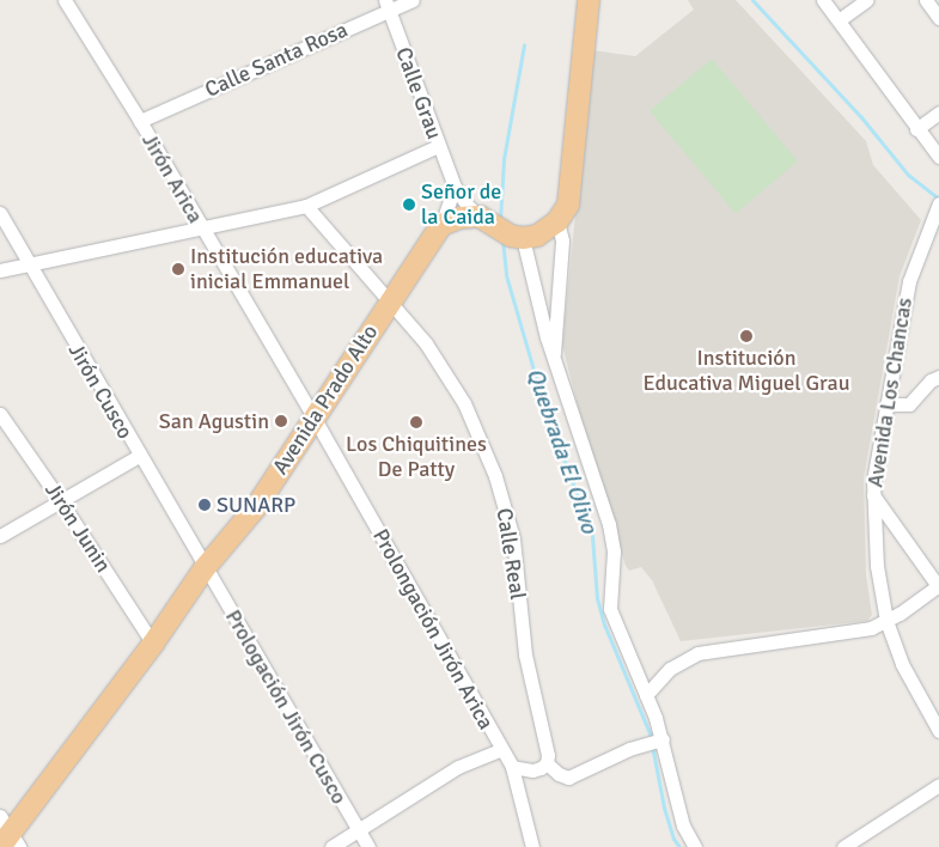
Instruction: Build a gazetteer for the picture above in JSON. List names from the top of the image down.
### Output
{
  "streets": {
    "highway": ["Avenida Prado Alto"],
    "street": [
      "Calle Santa Rosa",
      "Calle Grau",
      "Jirón Arica",
      "Jirón Cusco",
      "Avenida Los Chancas",
      "Jirón Junin",
      "Calle Real",
      "Prolongación Jirón Arica",
      "Prologación Jirón Cusco"
    ]
  },
  "crossings": [
    ["Calle Santa Rosa", "Calle Grau"],
    ["Calle Santa Rosa", "Jirón Arica"],
    ["Jirón Arica", "Avenida Prado Alto"],
    ["Jirón Arica", "Prolongación Jirón Arica"],
    ["Jirón Cusco", "Avenida Prado Alto"],
    ["Jirón Cusco", "Prologación Jirón Cusco"],
    ["Avenida Prado Alto", "Jirón Junin"],
    ["Avenida Prado Alto", "Calle Real"],
    ["Avenida Prado Alto", "Prolongación Jirón Arica"],
    ["Avenida Prado Alto", "Prologación Jirón Cusco"]
  ],
  "water": ["Quebrada El Olivo"],
  "places": [
    "Señor de la Caida",
    "Institución educativa inicial Emmanuel",
    "Institución Educativa Miguel Grau",
    "San Agustin",
    "Los Chiquitines De Patty",
    "SUNARP"
  ]
}
